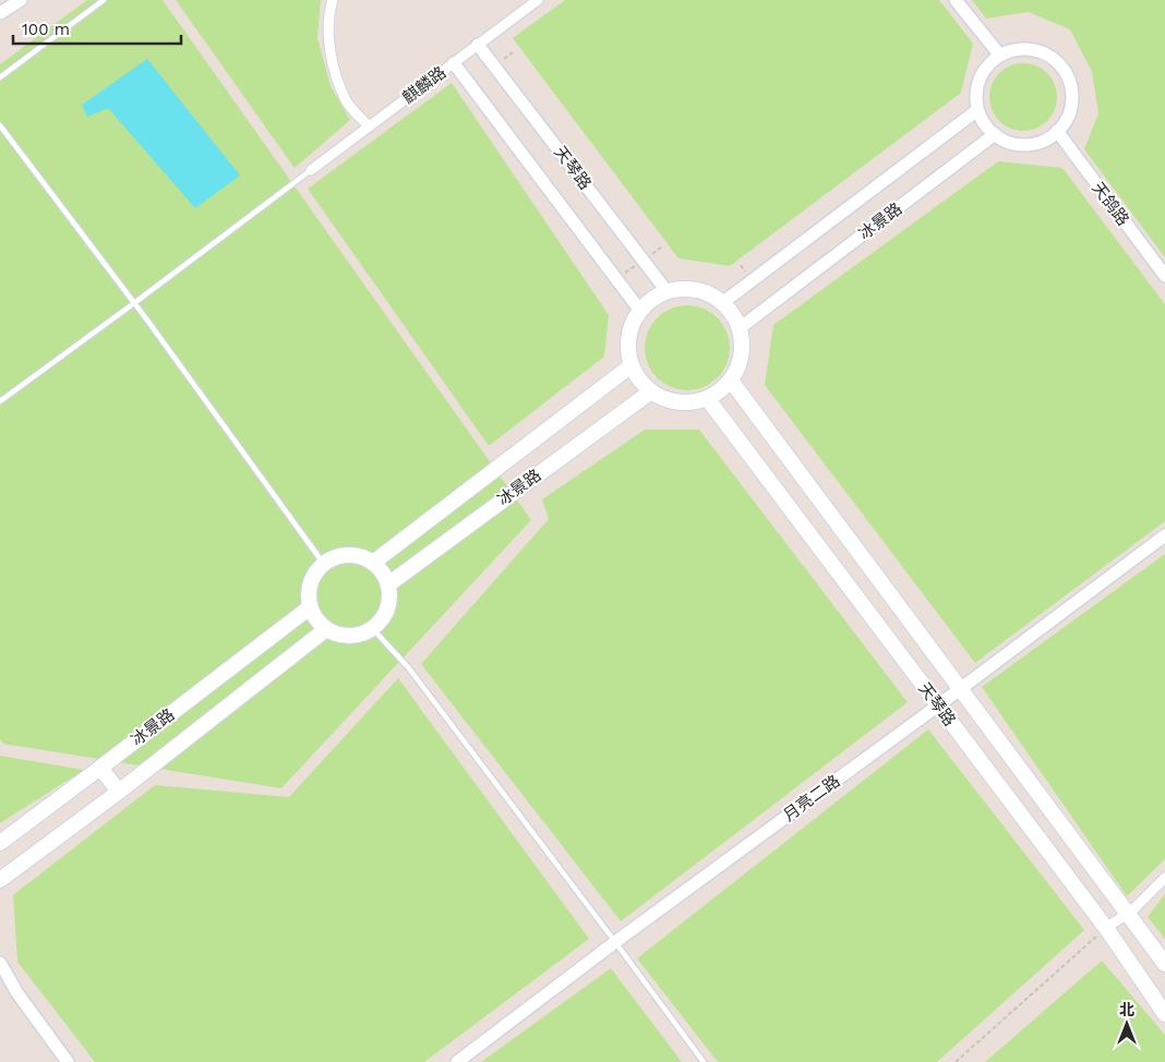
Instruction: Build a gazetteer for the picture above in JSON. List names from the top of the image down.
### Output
{
  "streets": {
    "main road": ["天琴路", "冰景路"],
    "street": ["麒麟路", "天鸽路", "月亮二路"]
  },
  "crossings": [
    ["麒麟路", "天琴路"],
    ["天琴路", "冰景路"],
    ["天琴路", "月亮二路"],
    ["天鸽路", "冰景路"]
  ],
  "scale_bar": "100 m",
  "north": "top"
}
